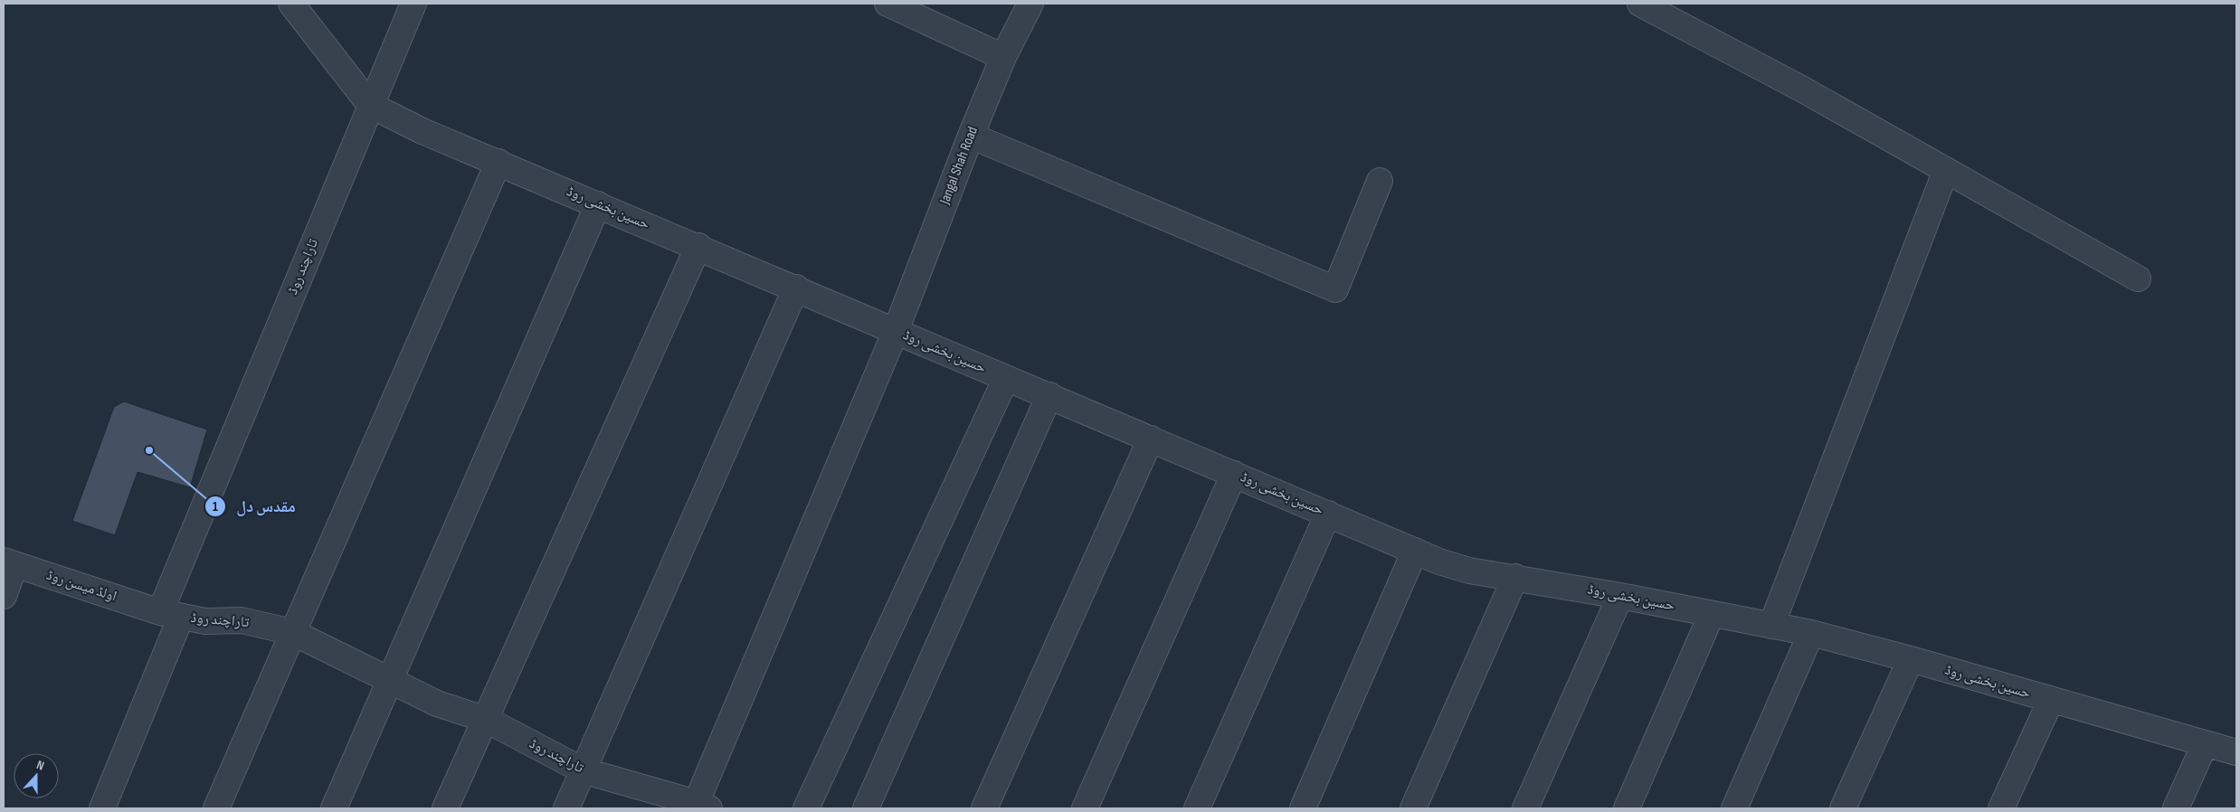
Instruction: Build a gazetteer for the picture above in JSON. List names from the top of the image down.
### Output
{
  "streets": {
    "street": [
      "Jangal Shah Road",
      "حسین بخشی روڈ",
      "تاراچند روڈ",
      "اولڈ میسن روڈ"
    ]
  },
  "crossings": [
    ["Jangal Shah Road", "حسین بخشی روڈ"],
    ["Jangal Shah Road", "تاراچند روڈ"],
    ["حسین بخشی روڈ", "تاراچند روڈ"],
    ["تاراچند روڈ", "اولڈ میسن روڈ"]
  ],
  "places": ["مقدس دل"],
  "north": "top"
}
